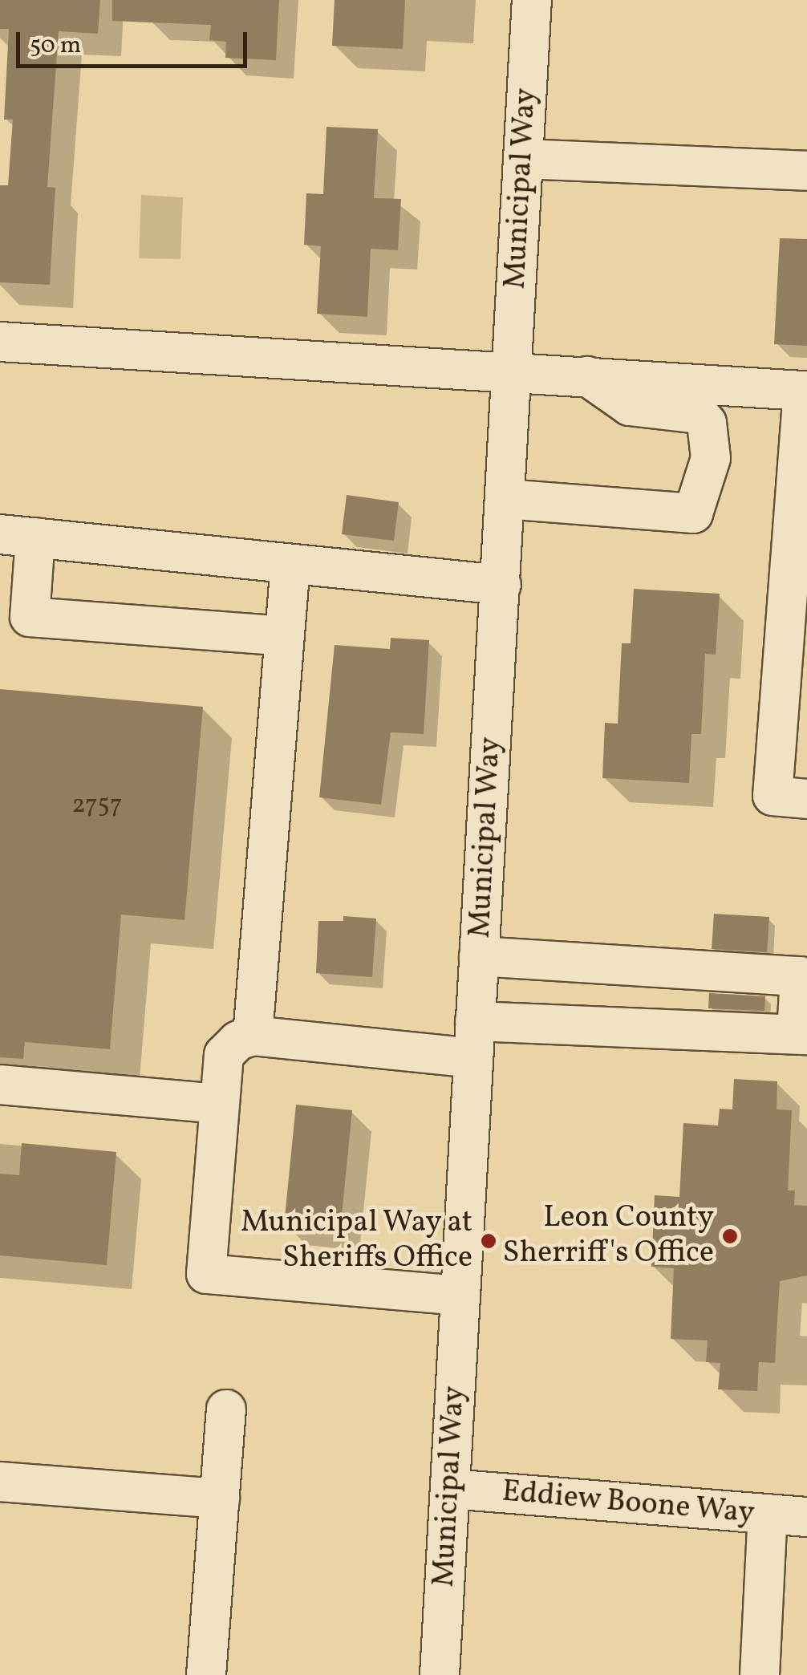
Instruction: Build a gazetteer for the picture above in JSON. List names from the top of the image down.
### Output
{
  "streets": {
    "street": ["Municipal Way", "Eddiew Boone Way"]
  },
  "crossings": [
    ["Municipal Way", "Eddiew Boone Way"]
  ],
  "places": ["Leon County Sherriff's Office", "Municipal Way at Sheriffs Office"],
  "house_numbers": ["2757"],
  "scale_bar": "50 m"
}
